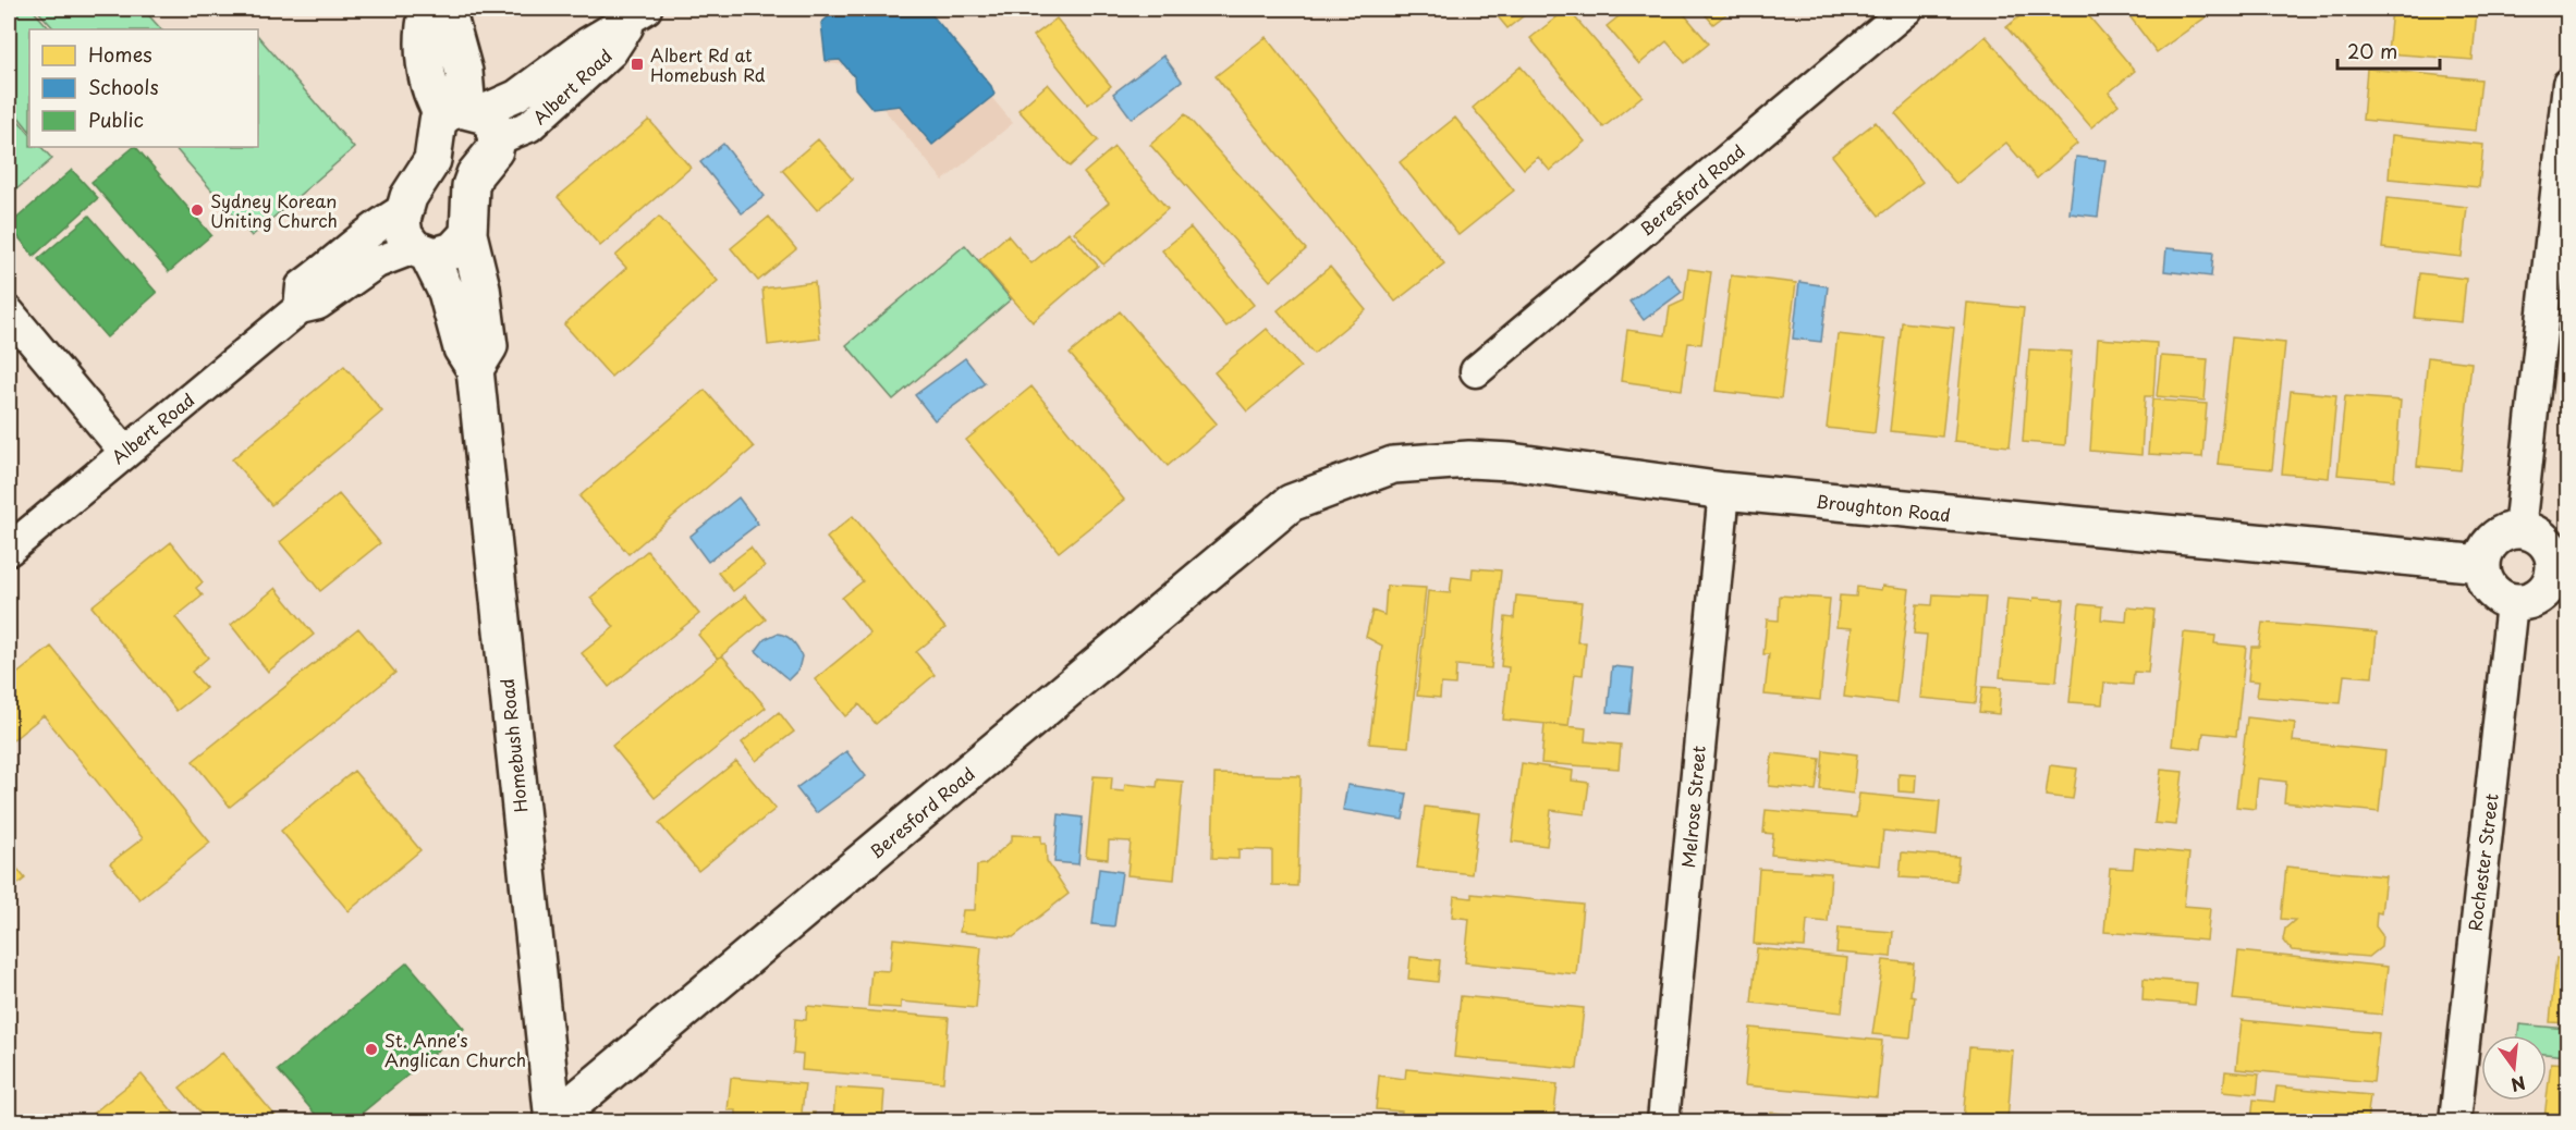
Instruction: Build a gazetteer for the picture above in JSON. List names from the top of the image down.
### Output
{
  "streets": {
    "main road": ["Beresford Road", "Broughton Road", "Homebush Road"],
    "street": ["Albert Road", "Melrose Street", "Rochester Street"]
  },
  "crossings": [
    ["Albert Road", "Homebush Road"],
    ["Beresford Road", "Broughton Road"],
    ["Beresford Road", "Homebush Road"],
    ["Broughton Road", "Melrose Street"],
    ["Broughton Road", "Rochester Street"]
  ],
  "places": {
    "transit": ["Albert Rd at Homebush Rd"],
    "other": ["Sydney Korean Uniting Church", "St. Anne's Anglican Church"]
  },
  "legend": ["Homes", "Schools", "Public"],
  "scale_bar": "20 m",
  "north": "bottom"
}
